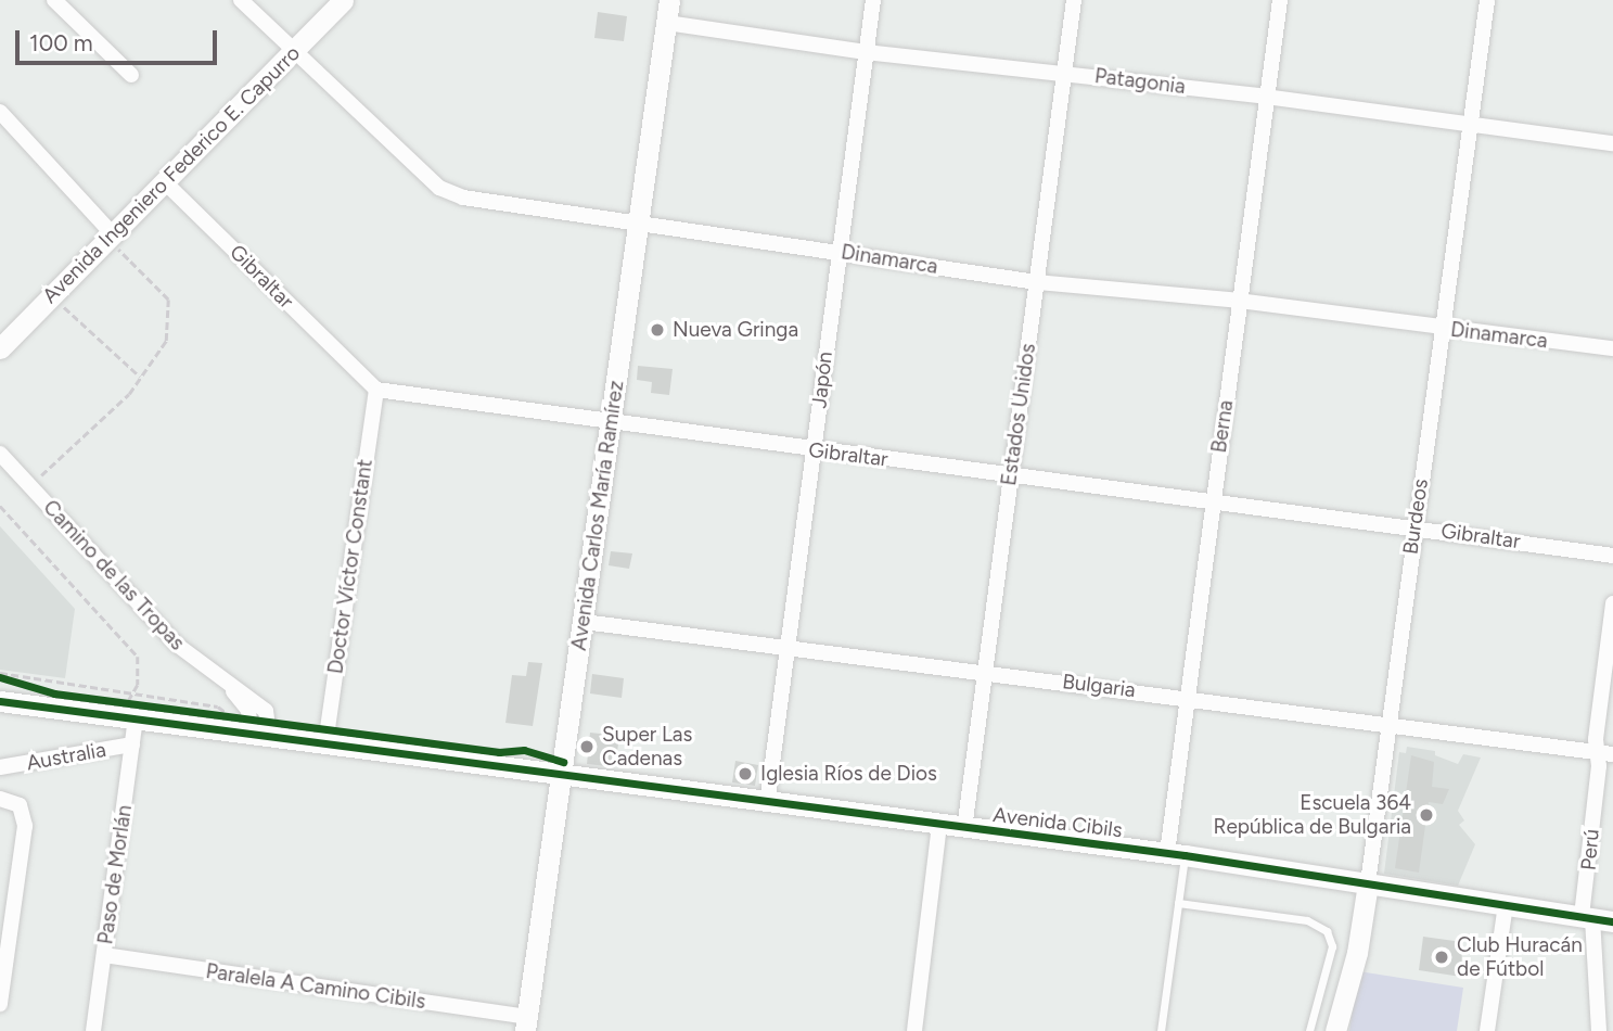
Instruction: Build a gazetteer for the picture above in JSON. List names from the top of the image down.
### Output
{
  "streets": {
    "street": [
      "Patagonia",
      "Avenida Ingeniero Federico E. Capurro",
      "Dinamarca",
      "Gibraltar",
      "Japón",
      "Estados Unidos",
      "Berna",
      "Avenida Carlos María Ramírez",
      "Burdeos",
      "Doctor Víctor Constant",
      "Camino de las Tropas",
      "Bulgaria",
      "Australia",
      "Avenida Cibils",
      "Perú",
      "Paso de Morlán",
      "Paralela A Camino Cibils"
    ]
  },
  "crossings": [
    ["Patagonia", "Japón"],
    ["Patagonia", "Estados Unidos"],
    ["Patagonia", "Berna"],
    ["Patagonia", "Avenida Carlos María Ramírez"],
    ["Patagonia", "Burdeos"],
    ["Avenida Ingeniero Federico E. Capurro", "Dinamarca"],
    ["Avenida Ingeniero Federico E. Capurro", "Gibraltar"],
    ["Dinamarca", "Japón"],
    ["Dinamarca", "Estados Unidos"],
    ["Dinamarca", "Berna"],
    ["Dinamarca", "Avenida Carlos María Ramírez"],
    ["Dinamarca", "Burdeos"],
    ["Gibraltar", "Japón"],
    ["Gibraltar", "Estados Unidos"],
    ["Gibraltar", "Berna"],
    ["Gibraltar", "Avenida Carlos María Ramírez"],
    ["Gibraltar", "Burdeos"],
    ["Gibraltar", "Doctor Víctor Constant"],
    ["Japón", "Bulgaria"],
    ["Japón", "Avenida Cibils"],
    ["Estados Unidos", "Bulgaria"],
    ["Estados Unidos", "Avenida Cibils"],
    ["Berna", "Bulgaria"],
    ["Berna", "Avenida Cibils"],
    ["Avenida Carlos María Ramírez", "Bulgaria"],
    ["Avenida Carlos María Ramírez", "Avenida Cibils"],
    ["Avenida Carlos María Ramírez", "Paralela A Camino Cibils"],
    ["Burdeos", "Bulgaria"],
    ["Burdeos", "Avenida Cibils"],
    ["Doctor Víctor Constant", "Avenida Cibils"],
    ["Camino de las Tropas", "Avenida Cibils"],
    ["Bulgaria", "Perú"],
    ["Australia", "Paso de Morlán"],
    ["Avenida Cibils", "Perú"],
    ["Avenida Cibils", "Paso de Morlán"],
    ["Paso de Morlán", "Paralela A Camino Cibils"]
  ],
  "places": [
    "Nueva Gringa",
    "Super Las Cadenas",
    "Iglesia Ríos de Dios",
    "Escuela 364 República de Bulgaria",
    "Club Huracán de Fútbol"
  ],
  "scale_bar": "100 m"
}
